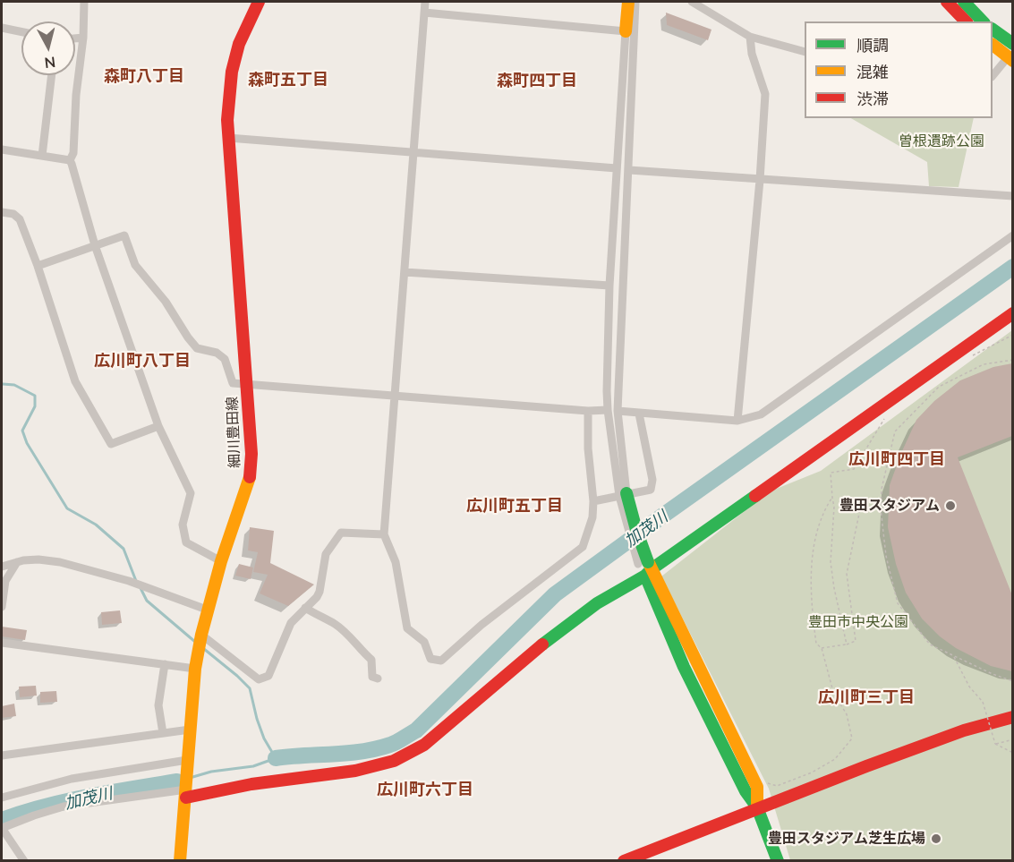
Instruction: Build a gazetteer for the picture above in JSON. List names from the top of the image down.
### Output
{
  "streets": {
    "main road": ["細川豊田線"]
  },
  "districts": [
    "森町八丁目",
    "森町五丁目",
    "森町四丁目",
    "広川町八丁目",
    "広川町四丁目",
    "広川町五丁目",
    "広川町三丁目",
    "広川町六丁目"
  ],
  "water": ["加茂川"],
  "parks": ["曽根遺跡公園", "豊田市中央公園"],
  "places": ["豊田スタジアム", "豊田スタジアム芝生広場"],
  "legend": ["順調", "混雑", "渋滞"],
  "north": "bottom"
}
